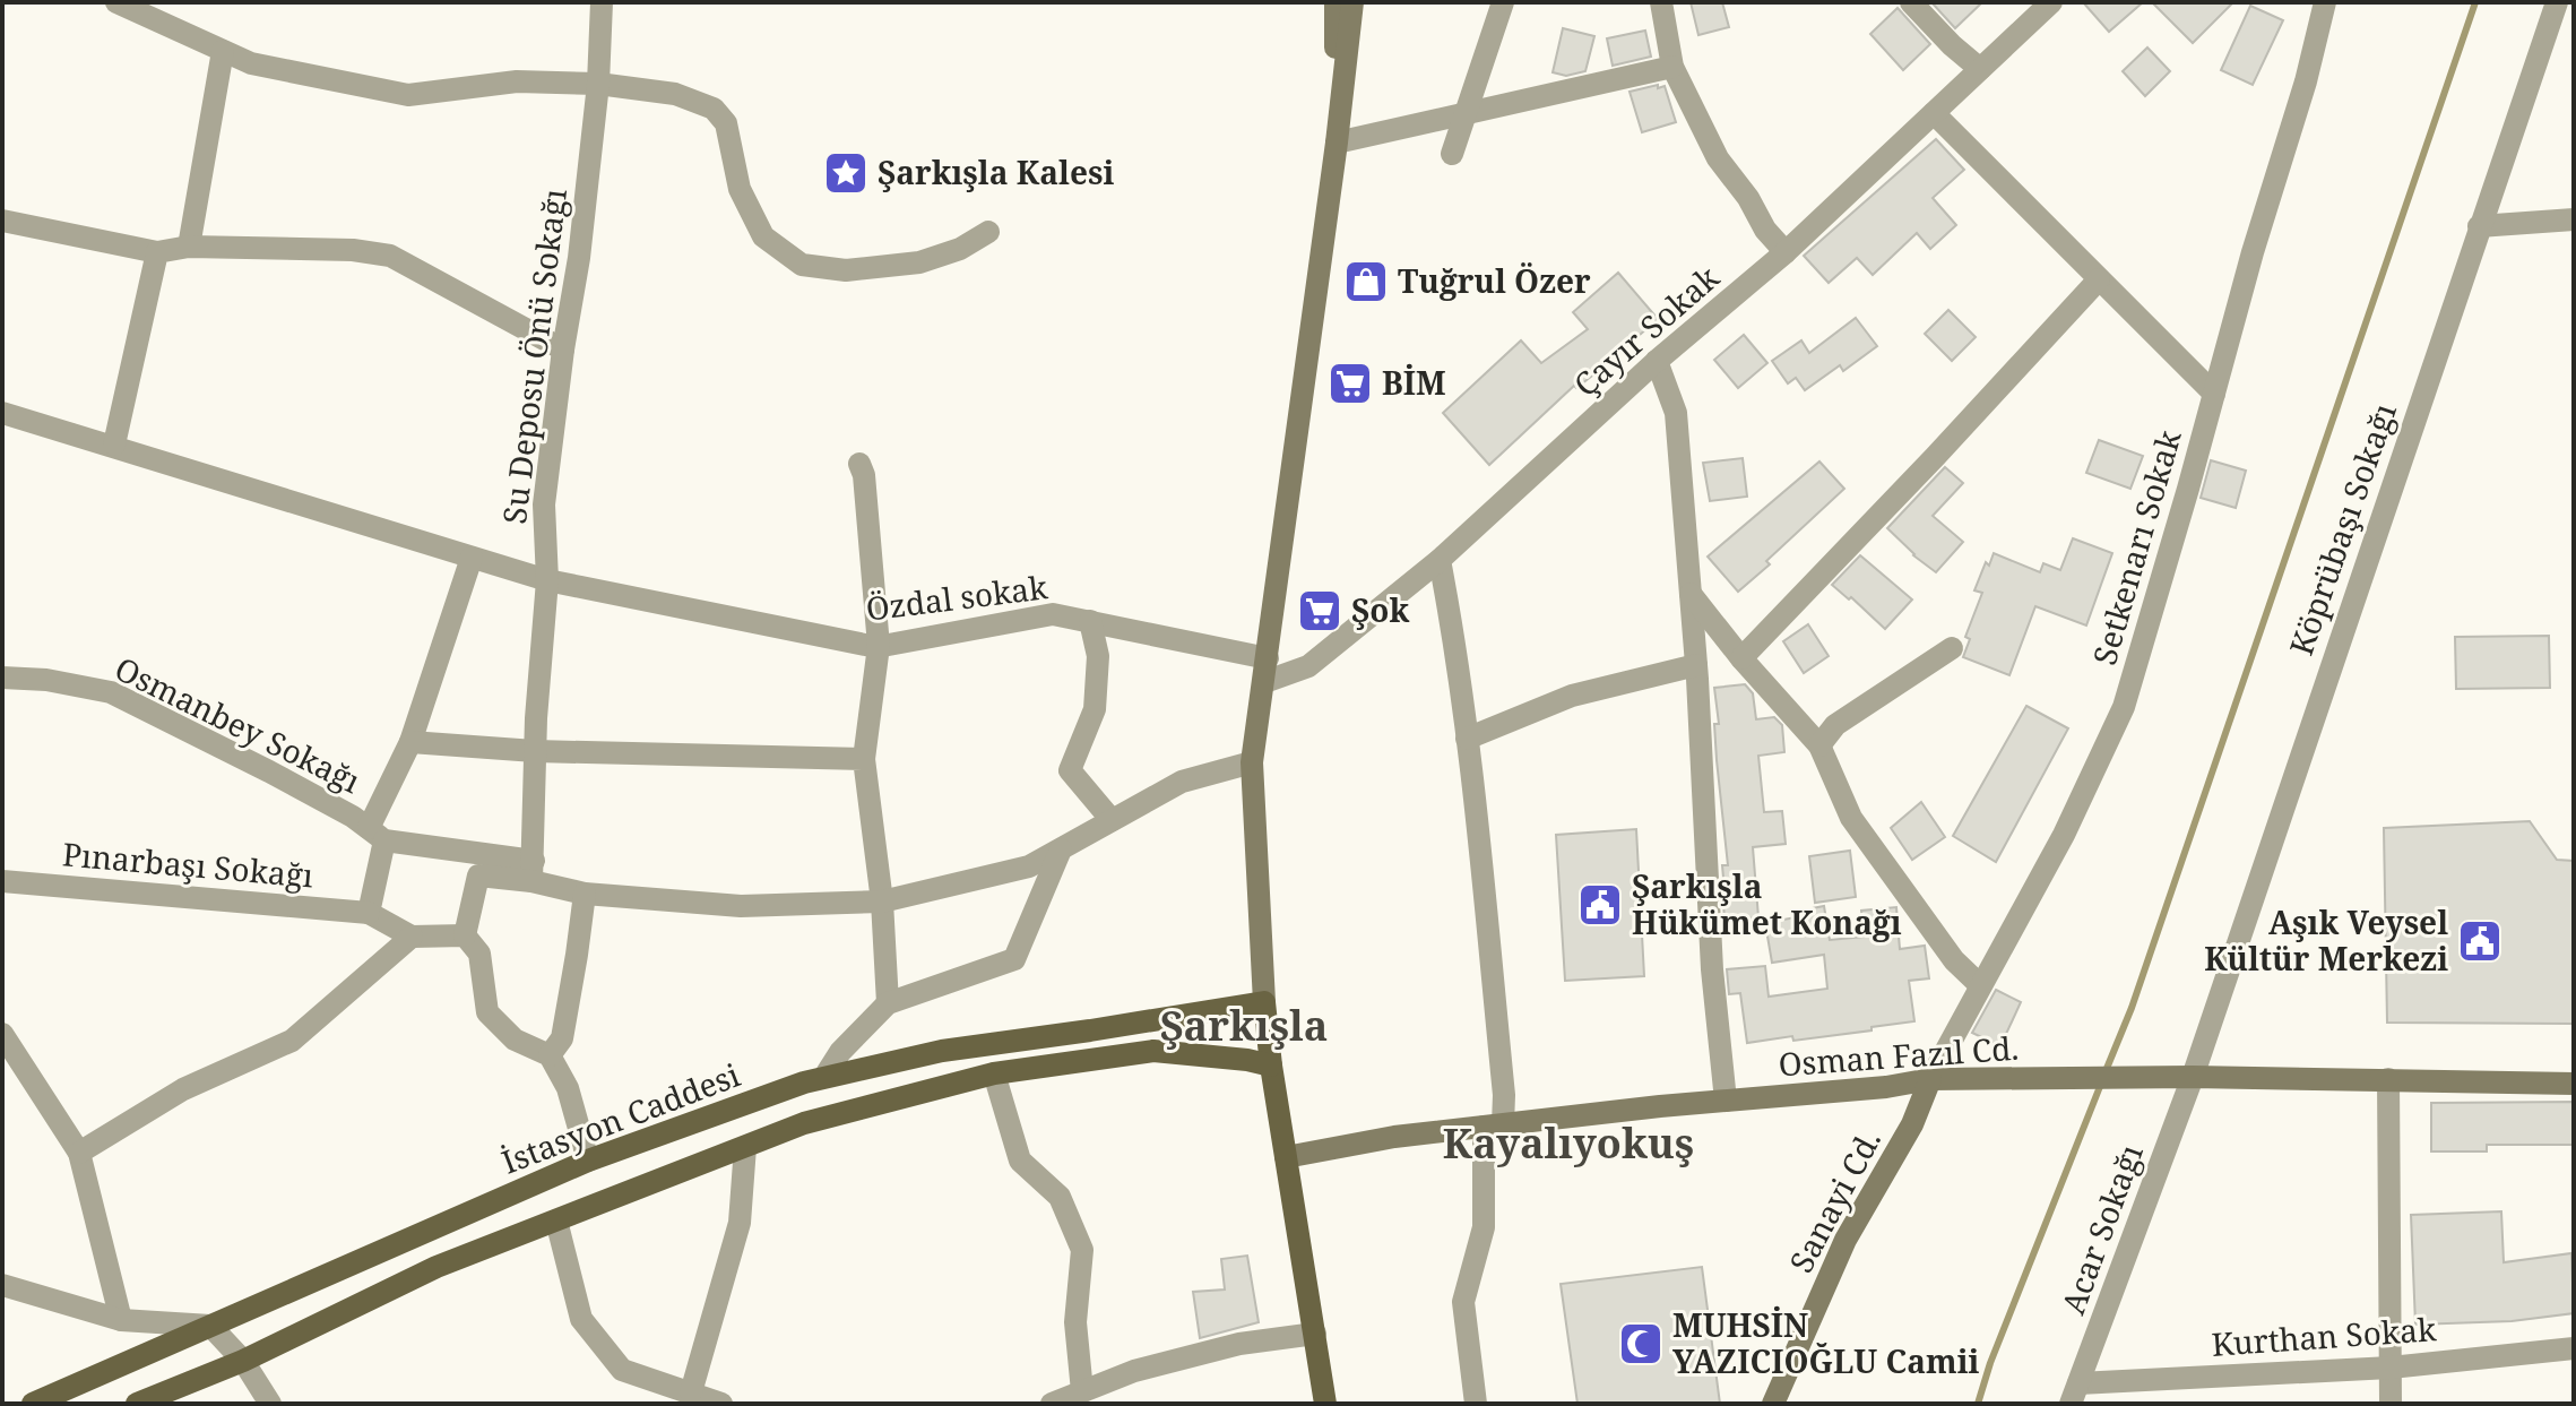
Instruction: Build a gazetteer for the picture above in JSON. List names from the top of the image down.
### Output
{
  "streets": {
    "main road": ["İstasyon Caddesi"],
    "street": [
      "Çayır Sokak",
      "Su Deposu Önü Sokağı",
      "Köprübaşı Sokağı",
      "Setkenarı Sokak",
      "Özdal sokak",
      "Osmanbey Sokağı",
      "Pınarbaşı Sokağı",
      "Osman Fazıl Cd.",
      "Sanayi Cd.",
      "Acar Sokağı",
      "Kurthan Sokak"
    ]
  },
  "crossings": [
    ["Su Deposu Önü Sokağı", "Özdal sokak"],
    ["Köprübaşı Sokağı", "Osman Fazıl Cd."],
    ["Köprübaşı Sokağı", "Acar Sokağı"],
    ["Setkenarı Sokak", "Osman Fazıl Cd."],
    ["Setkenarı Sokak", "Sanayi Cd."],
    ["Osman Fazıl Cd.", "Sanayi Cd."],
    ["Osman Fazıl Cd.", "Acar Sokağı"],
    ["Acar Sokağı", "Kurthan Sokak"]
  ],
  "districts": ["Şarkışla", "Kayalıyokuş"],
  "places": {
    "place": ["Şarkışla Kalesi"],
    "shop": ["Tuğrul Özer"],
    "supermarket": ["BİM", "Şok"],
    "public building": ["Şarkışla Hükümet Konağı", "Aşık Veysel Kültür Merkezi"],
    "mosque": ["MUHSİN YAZICIOĞLU Camii"]
  }
}
